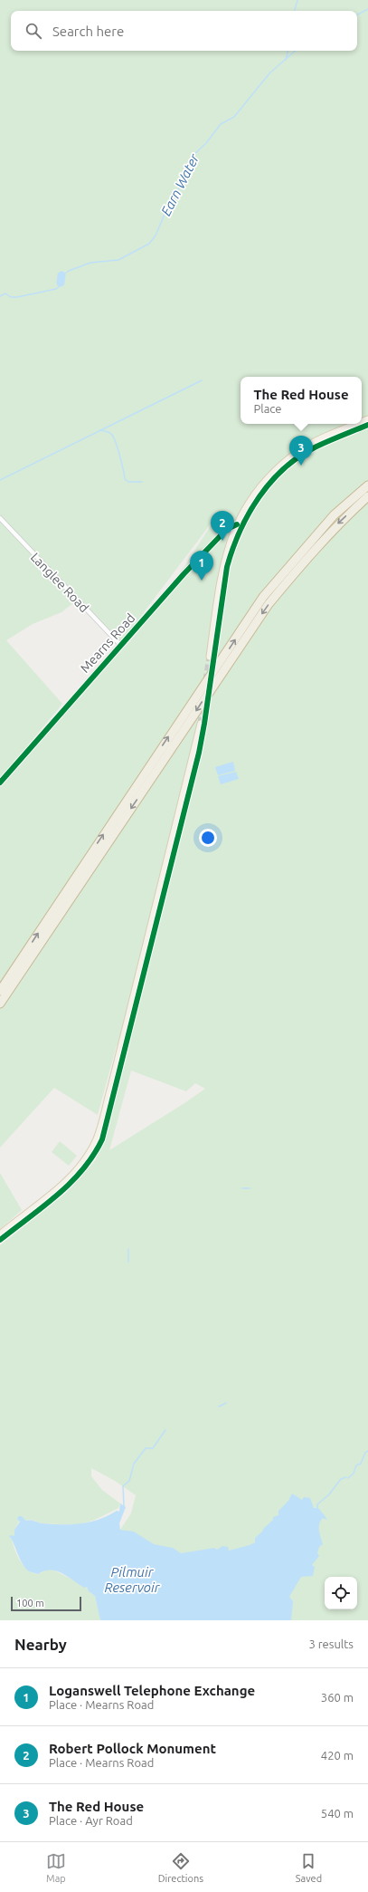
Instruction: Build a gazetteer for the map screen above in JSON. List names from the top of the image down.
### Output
{
  "streets": {
    "street": ["Langlee Road", "Mearns Road"]
  },
  "crossings": [
    ["Langlee Road", "Mearns Road"]
  ],
  "water": ["Earn Water", "Pilmuir Reservoir"],
  "scale_bar": "100 m",
  "page": {
    "search": "Search here",
    "popup": ["The Red House", "Place"],
    "pins": ["3", "2", "1"],
    "scale": "100 m",
    "heading": ["Nearby", "3 results"],
    "list": [
      {
        "mark": "1",
        "name": "Loganswell Telephone Exchange",
        "note": "Place · Mearns Road",
        "value": "360 m"
      },
      {
        "mark": "2",
        "name": "Robert Pollock Monument",
        "note": "Place · Mearns Road",
        "value": "420 m"
      },
      {
        "mark": "3",
        "name": "The Red House",
        "note": "Place · Ayr Road",
        "value": "540 m"
      }
    ],
    "nav": ["Map", "Directions", "Saved"]
  }
}
